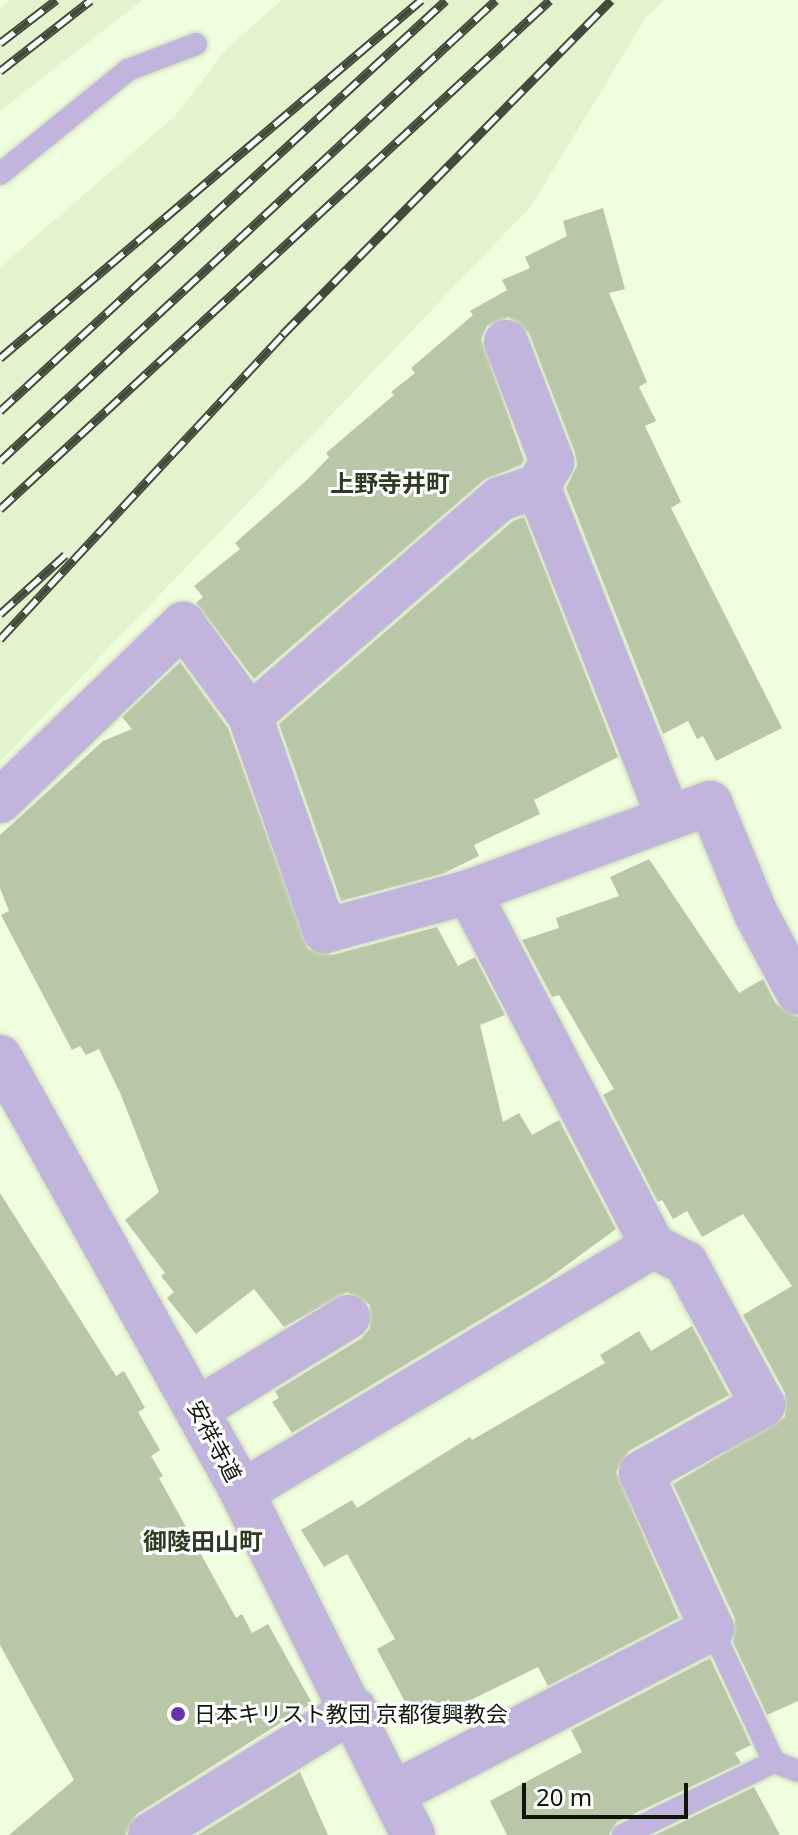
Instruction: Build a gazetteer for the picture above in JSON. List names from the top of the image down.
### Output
{
  "streets": {
    "street": ["安祥寺道"]
  },
  "districts": ["上野寺井町", "御陵田山町"],
  "places": ["日本キリスト教団 京都復興教会"],
  "scale_bar": "20 m"
}
